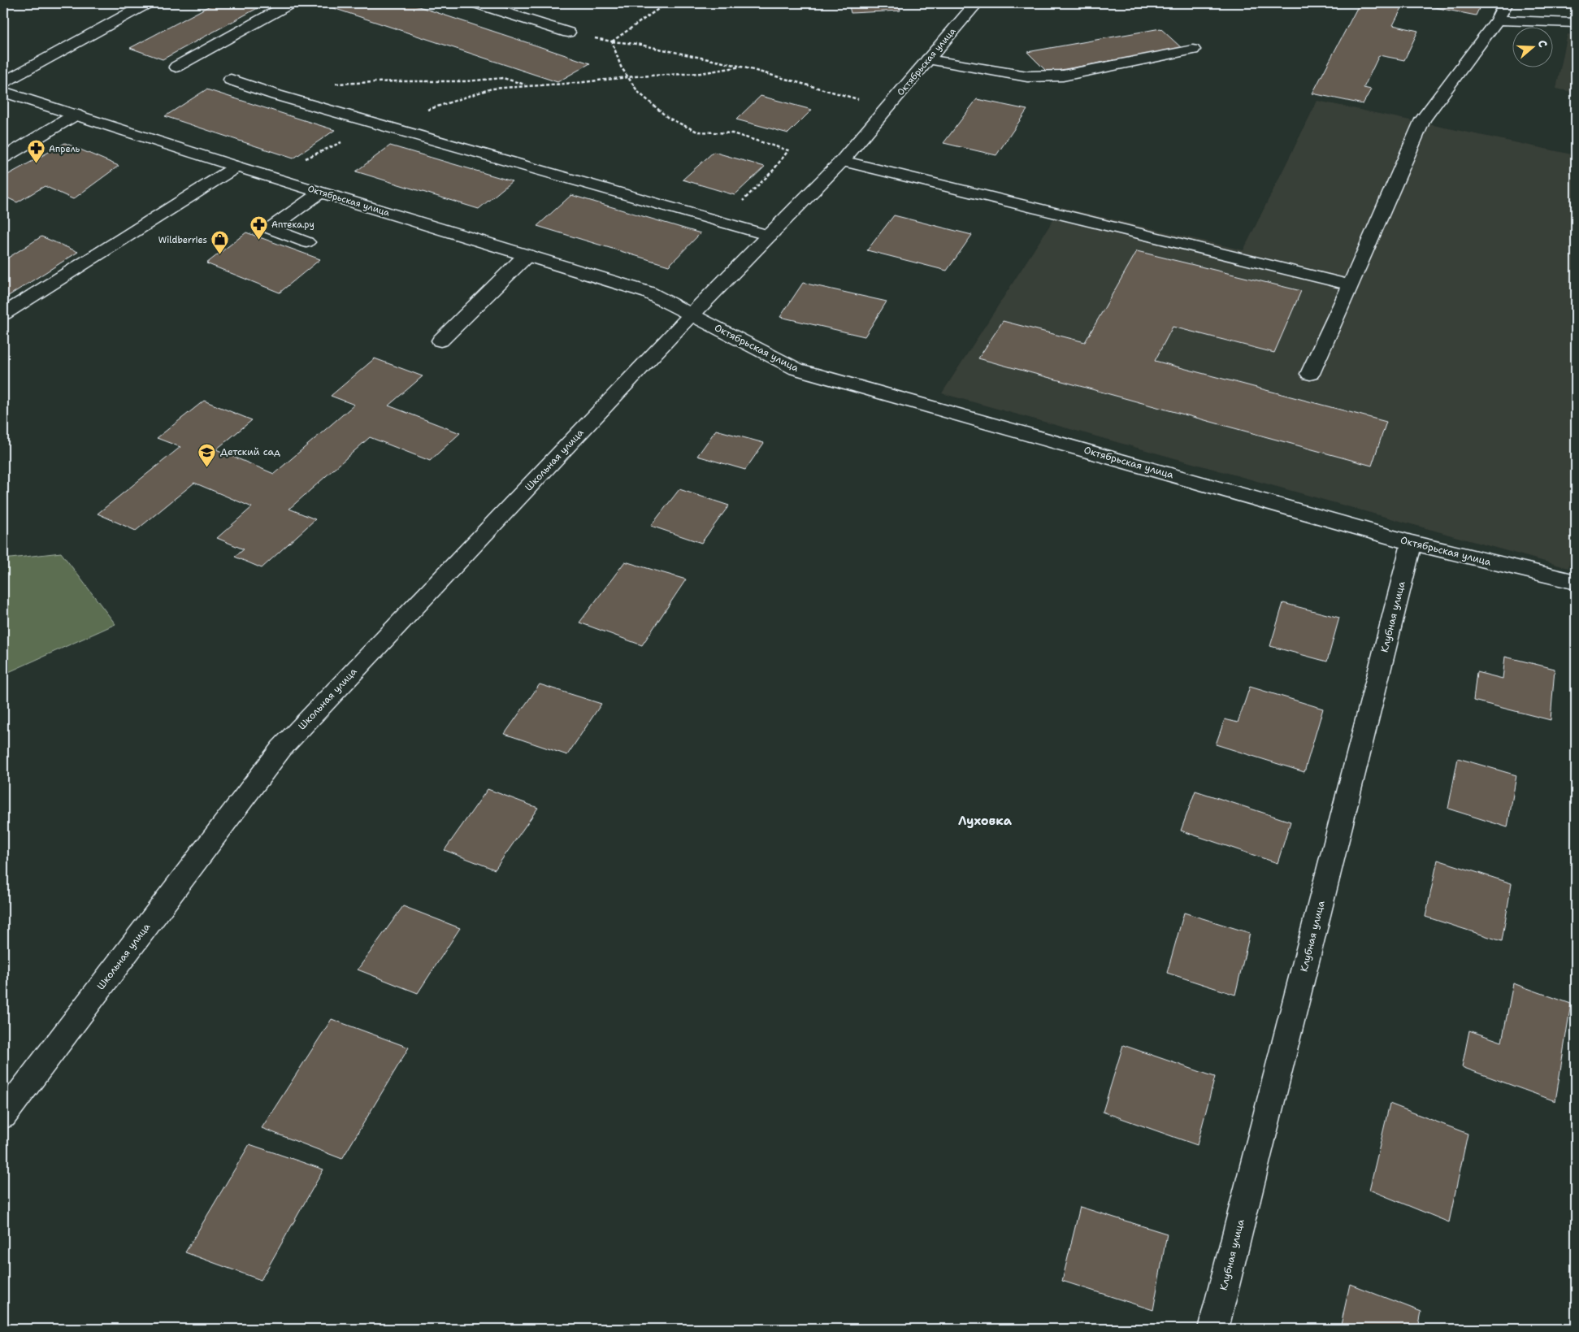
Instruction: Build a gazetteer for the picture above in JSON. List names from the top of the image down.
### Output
{
  "streets": {
    "street": ["Октябрьская улица", "Школьная улица", "Клубная улица"]
  },
  "crossings": [
    ["Октябрьская улица", "Школьная улица"],
    ["Октябрьская улица", "Клубная улица"]
  ],
  "districts": ["Луховка"],
  "places": {
    "pharmacy": ["Апрель", "Аптека.ру"],
    "shop": ["Wildberries"],
    "school or university": ["Детский сад"]
  },
  "north": "right"
}
